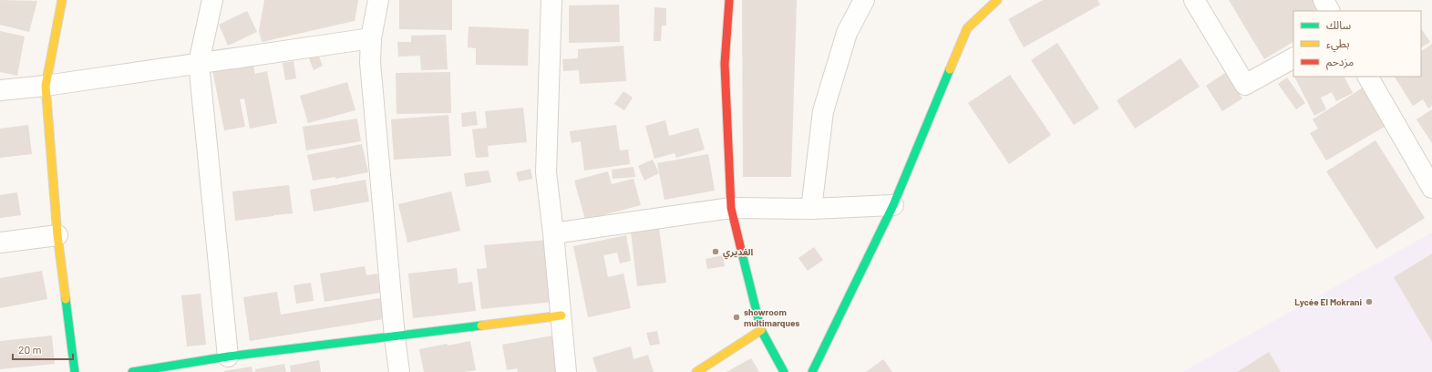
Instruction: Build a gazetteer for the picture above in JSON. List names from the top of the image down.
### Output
{
  "places": ["الغديري", "Lycée El Mokrani", "showroom multimarques"],
  "legend": ["سالك", "بطيء", "مزدحم"],
  "scale_bar": "20 m"
}
